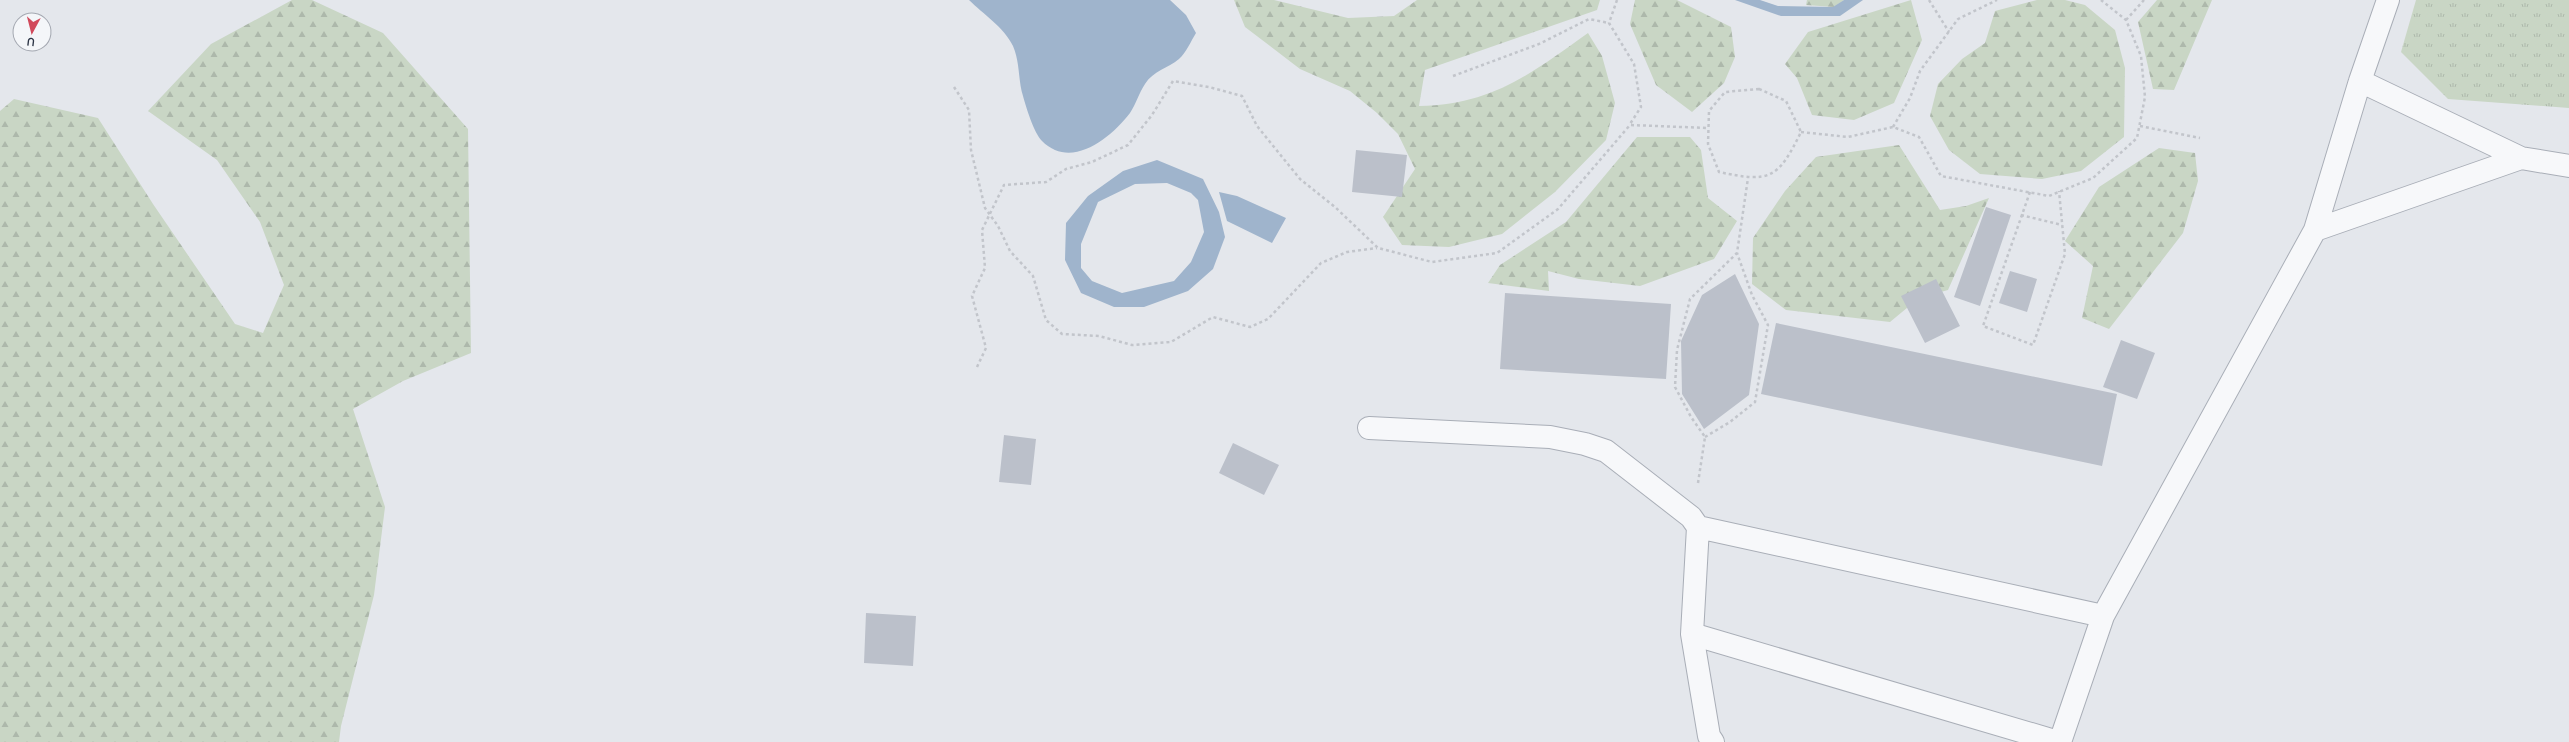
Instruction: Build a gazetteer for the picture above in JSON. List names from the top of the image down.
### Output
{
  "north": "bottom"
}
